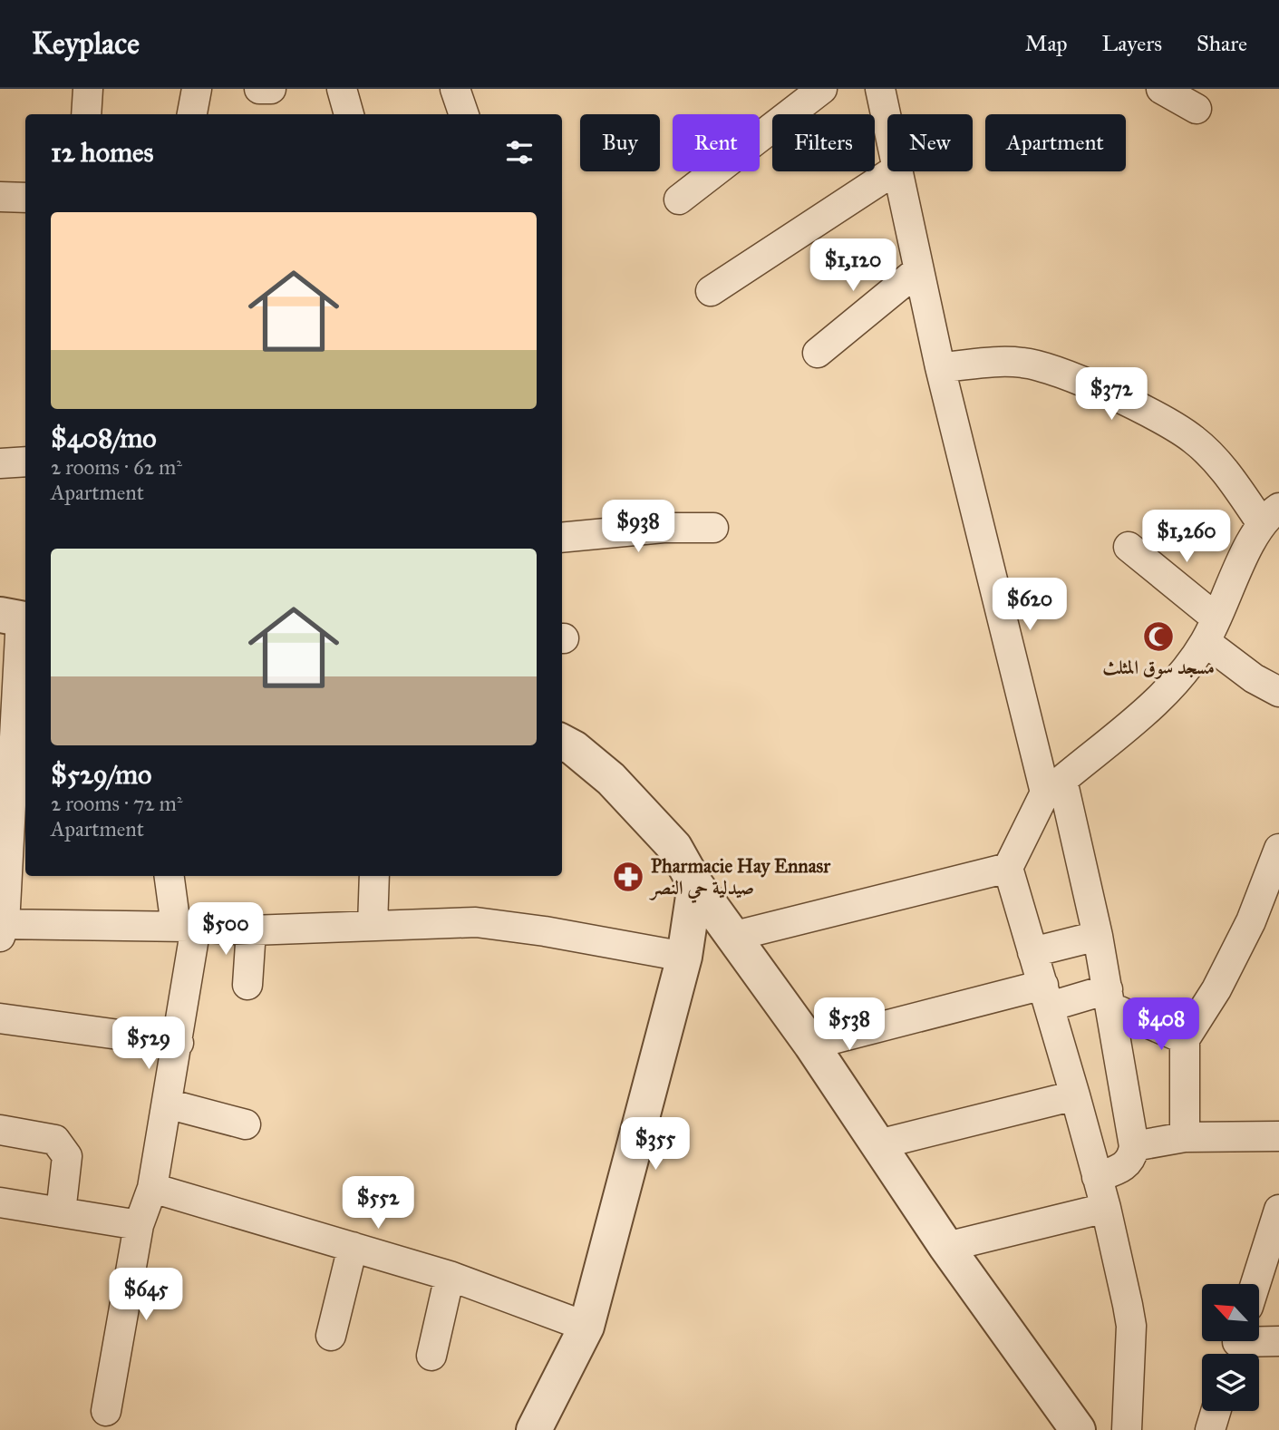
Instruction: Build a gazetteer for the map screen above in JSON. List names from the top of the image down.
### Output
{
  "places": {
    "mosque": ["مسجد سوق المثلث"],
    "pharmacy": ["Pharmacie Hay Ennasr صيدلية حي النصر"]
  },
  "north": "top left",
  "page": {
    "header": "Keyplace",
    "nav": ["Map", "Layers", "Share"],
    "chip": [
      "Buy",
      "Rent",
      "Filters",
      "New",
      "Apartment"
    ],
    "heading": "12 homes",
    "list": [
      {
        "name": "$408/mo",
        "note": "2 rooms · 62 m² · Apartment"
      },
      {
        "name": "$529/mo",
        "note": "2 rooms · 72 m² · Apartment"
      }
    ],
    "price": [
      "$1,120",
      "$372",
      "$938",
      "$1,260",
      "$620",
      "$500",
      "$538",
      "$408",
      "$529",
      "$355",
      "$552",
      "$645"
    ]
  }
}
